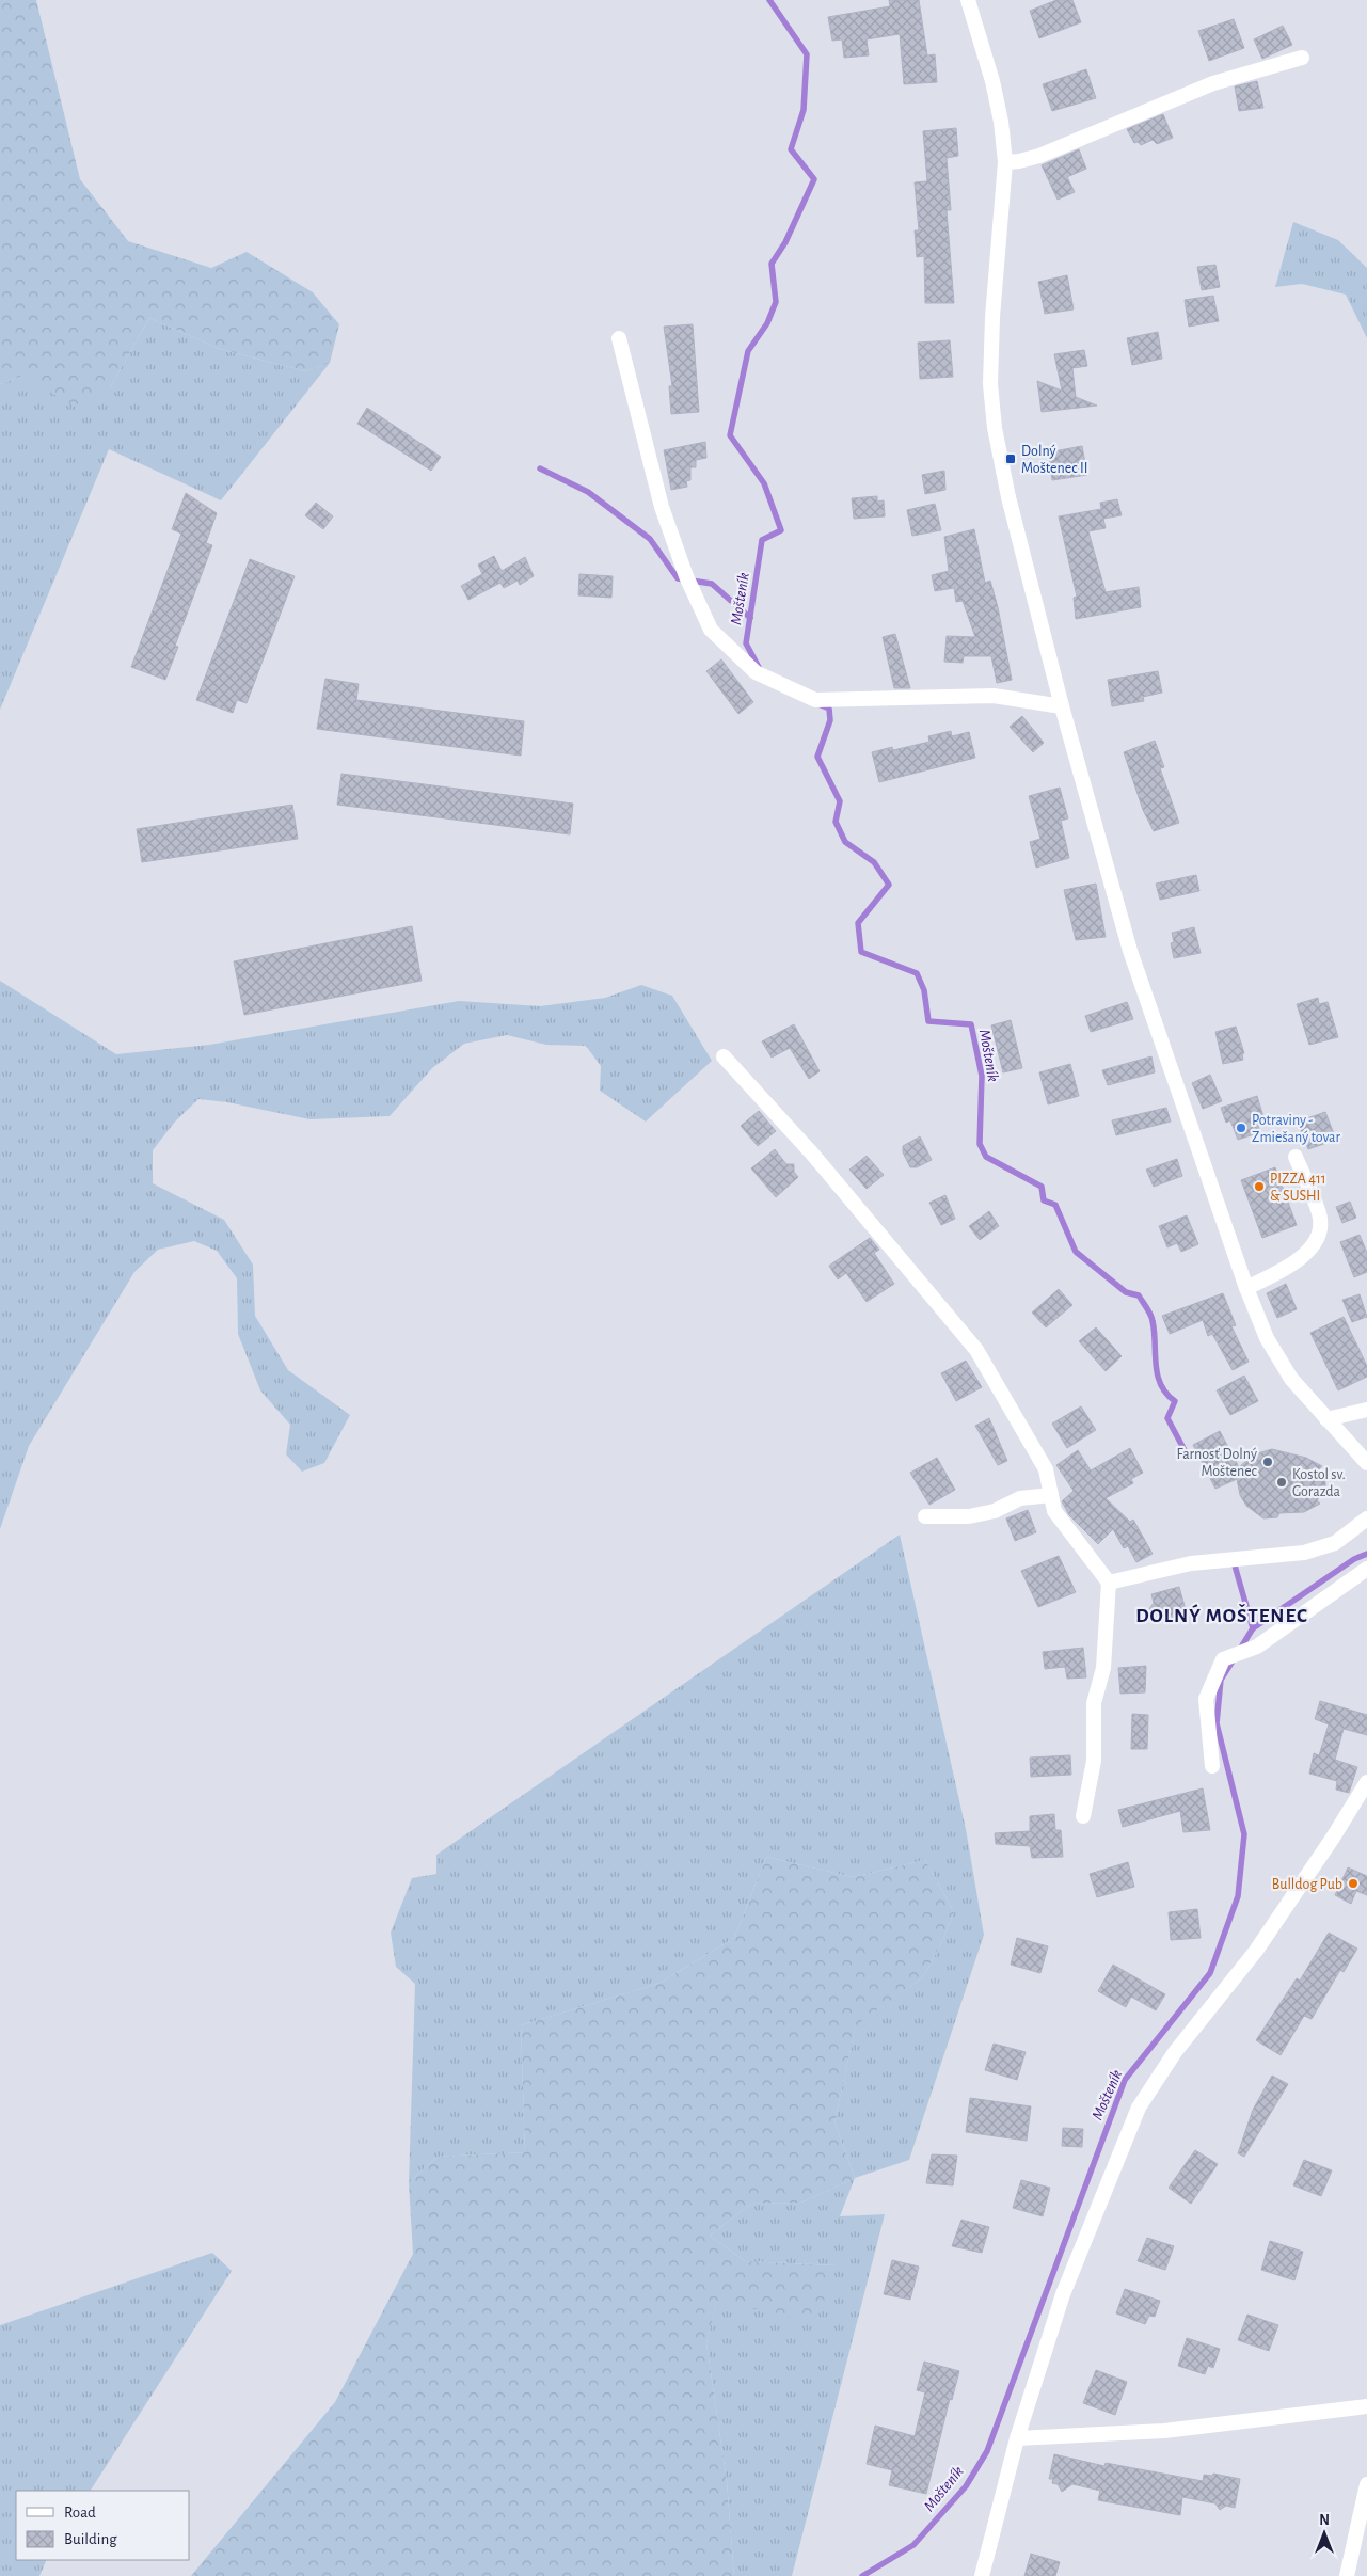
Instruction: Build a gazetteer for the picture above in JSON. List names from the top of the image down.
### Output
{
  "districts": ["DOLNÝ MOŠTENEC"],
  "water": ["Mošteník"],
  "places": {
    "transit": ["Dolný Moštenec II"],
    "other": [
      "Potraviny - Zmiešaný tovar",
      "PIZZA 411 & SUSHI",
      "Farnosť Dolný Moštenec",
      "Kostol sv. Gorazda",
      "Bulldog Pub"
    ]
  },
  "legend": ["Road", "Building"],
  "north": "top"
}
